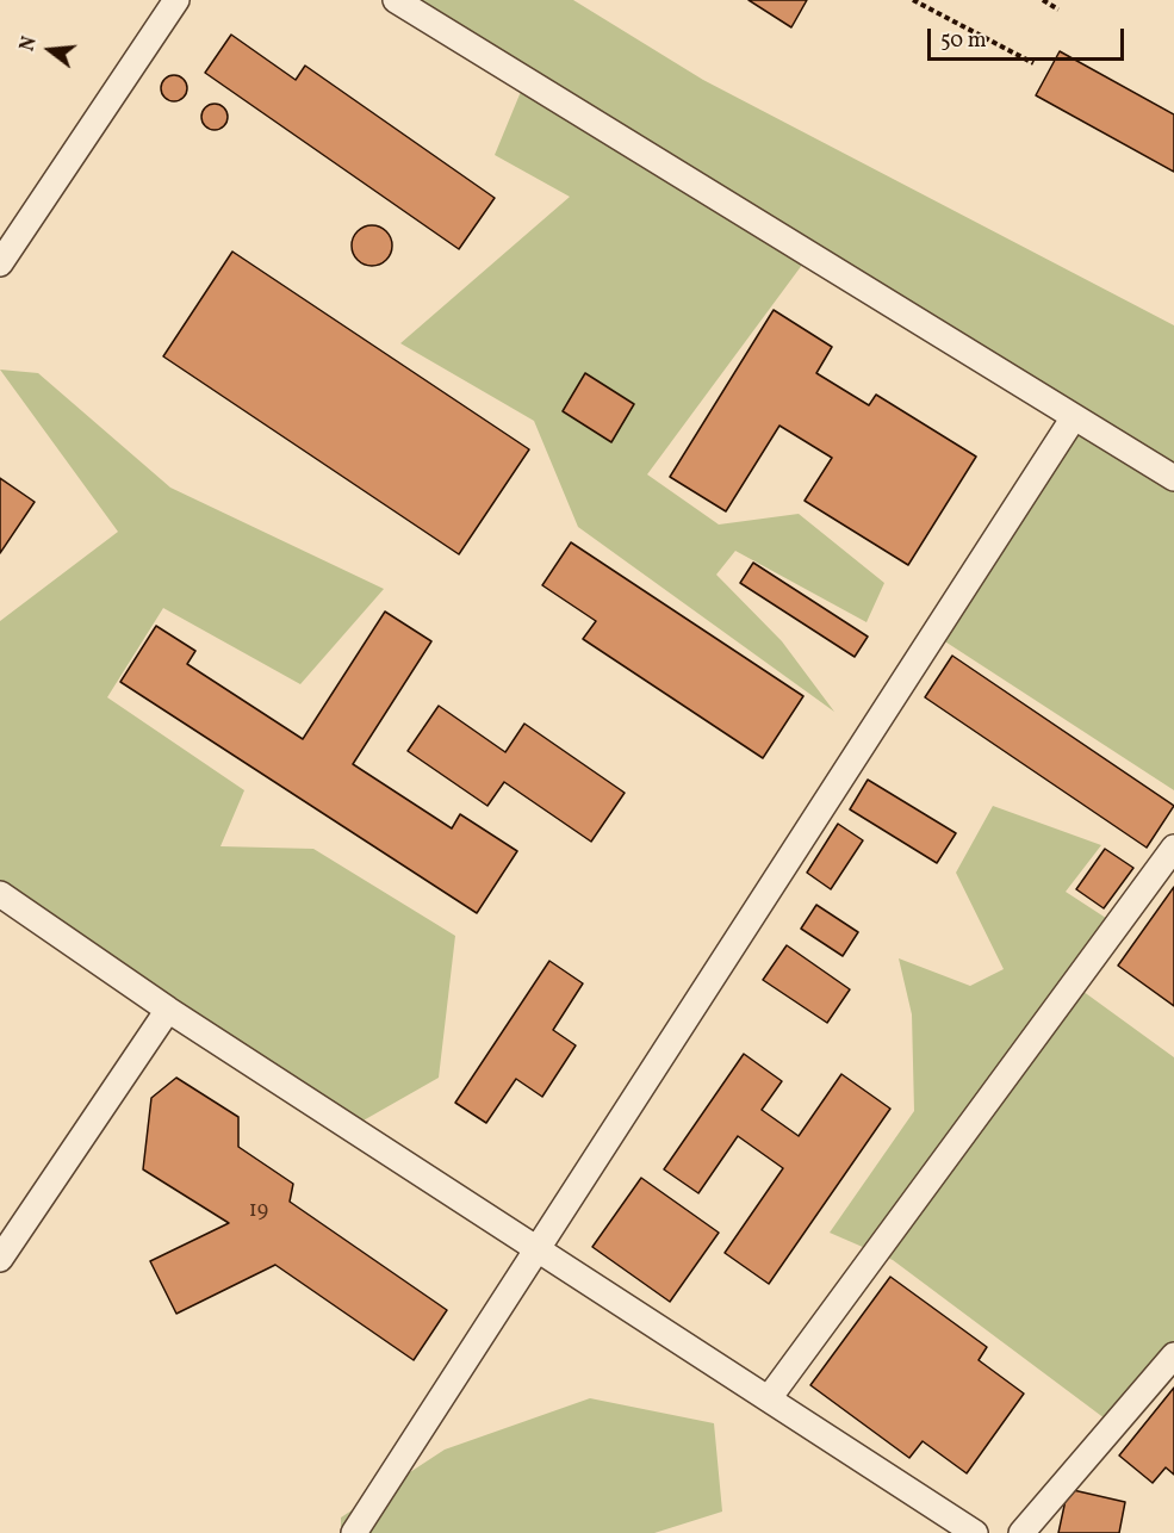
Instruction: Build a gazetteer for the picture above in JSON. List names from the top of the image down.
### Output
{
  "house_numbers": ["19"],
  "scale_bar": "50 m",
  "north": "left"
}
